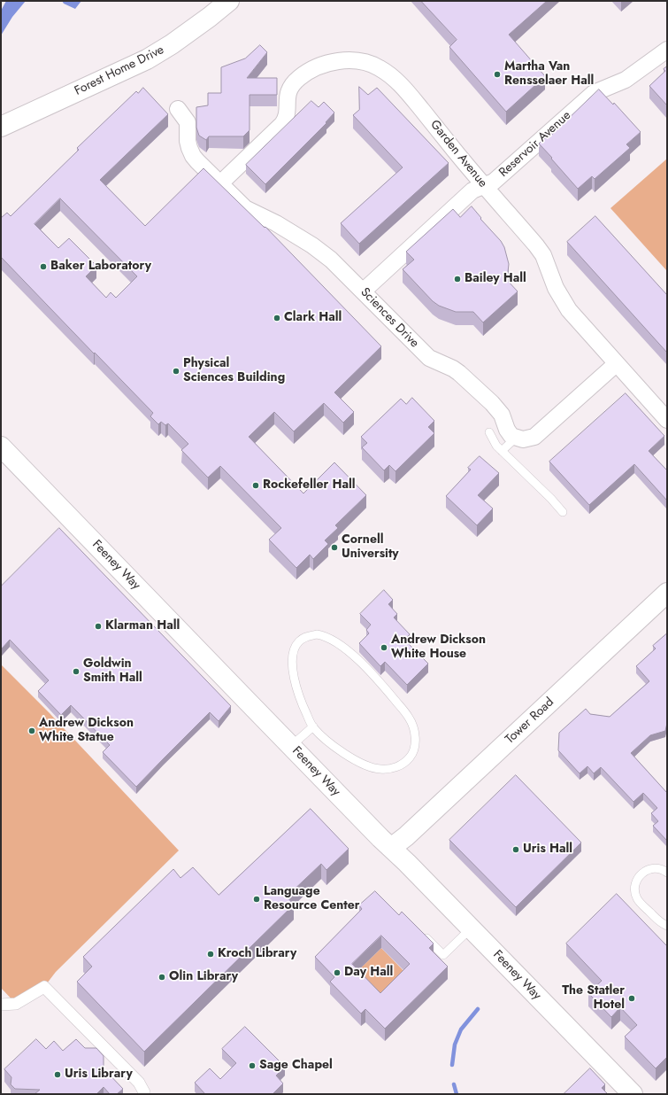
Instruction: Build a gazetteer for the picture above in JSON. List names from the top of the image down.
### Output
{
  "streets": {
    "street": [
      "Forest Home Drive",
      "Reservoir Avenue",
      "Garden Avenue",
      "Sciences Drive",
      "Feeney Way",
      "Tower Road"
    ]
  },
  "crossings": [
    ["Reservoir Avenue", "Garden Avenue"],
    ["Reservoir Avenue", "Sciences Drive"],
    ["Garden Avenue", "Sciences Drive"],
    ["Feeney Way", "Tower Road"]
  ],
  "places": [
    "Martha Van Rensselaer Hall",
    "Baker Laboratory",
    "Bailey Hall",
    "Clark Hall",
    "Physical Sciences Building",
    "Rockefeller Hall",
    "Cornell University",
    "Klarman Hall",
    "Andrew Dickson White House",
    "Goldwin Smith Hall",
    "Andrew Dickson White Statue",
    "Uris Hall",
    "Language Resource Center",
    "Kroch Library",
    "Day Hall",
    "Olin Library",
    "The Statler Hotel",
    "Sage Chapel",
    "Uris Library"
  ]
}
